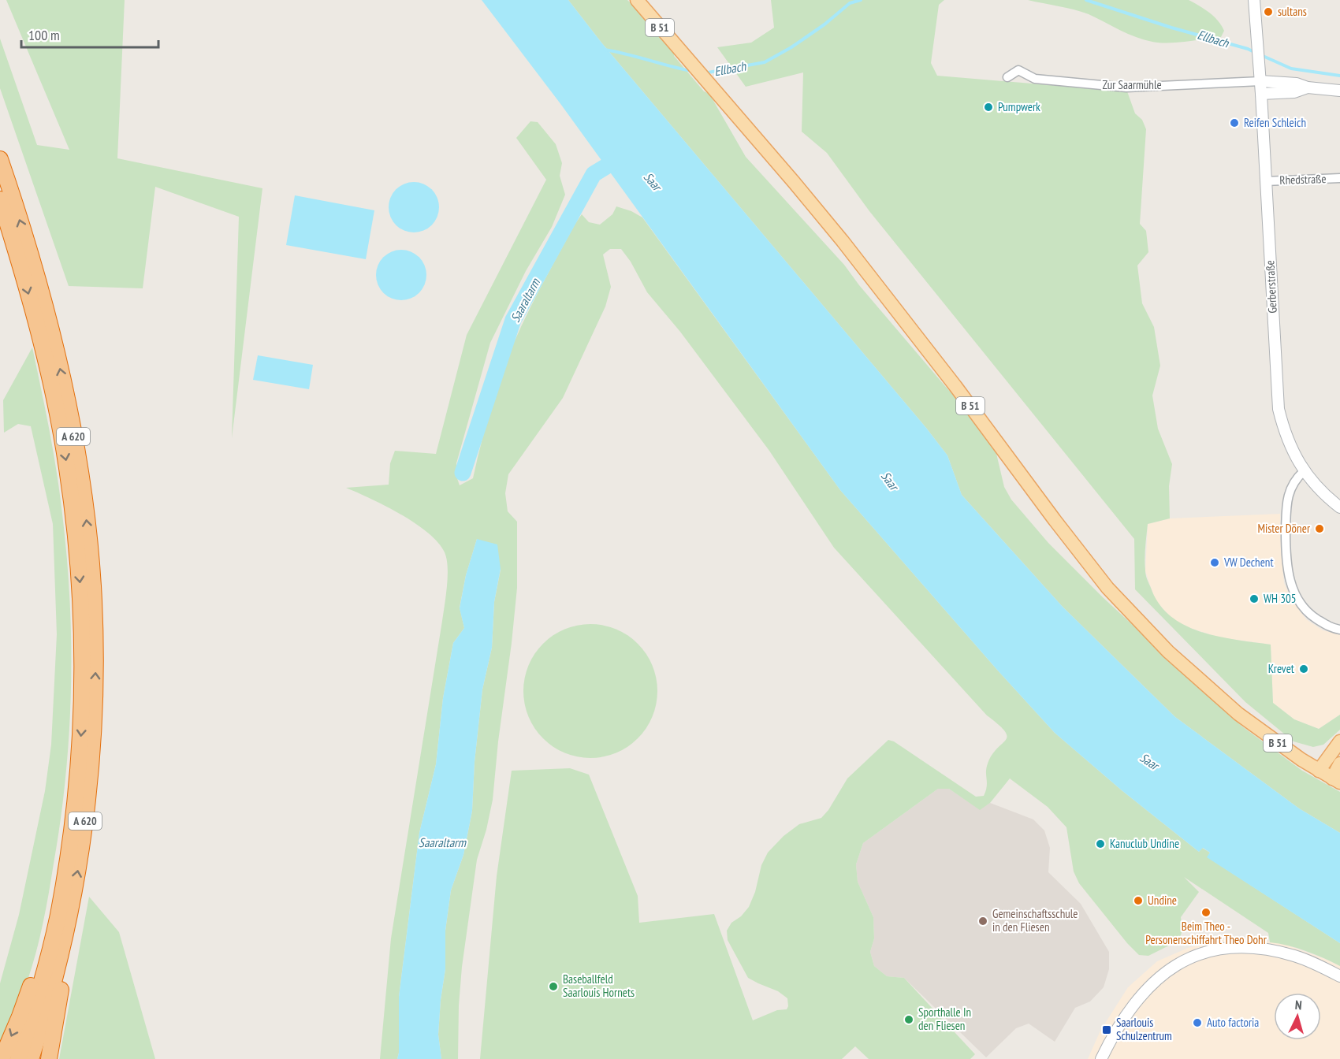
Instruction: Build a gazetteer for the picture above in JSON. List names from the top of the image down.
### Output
{
  "streets": {
    "highway": ["A 620"],
    "main road": ["B 51"],
    "street": ["Zur Saarmühle", "Rhedstraße", "Gerberstraße"]
  },
  "crossings": [
    ["Zur Saarmühle", "Gerberstraße"],
    ["Rhedstraße", "Gerberstraße"]
  ],
  "water": ["Ellbach", "Saar", "Saaraltarm"],
  "places": {
    "other": [
      "sultans",
      "Pumpwerk",
      "Reifen Schleich",
      "Mister Döner",
      "VW Dechent",
      "WH 305",
      "Krevet",
      "Kanuclub Undine",
      "Undine",
      "Beim Theo - Personenschiffahrt Theo Dohr",
      "Gemeinschaftsschule in den Fliesen",
      "Baseballfeld Saarlouis Hornets",
      "Sporthalle In den Fliesen",
      "Auto factoria"
    ],
    "transit": ["Saarlouis Schulzentrum"]
  },
  "scale_bar": "100 m",
  "north": "top"
}
